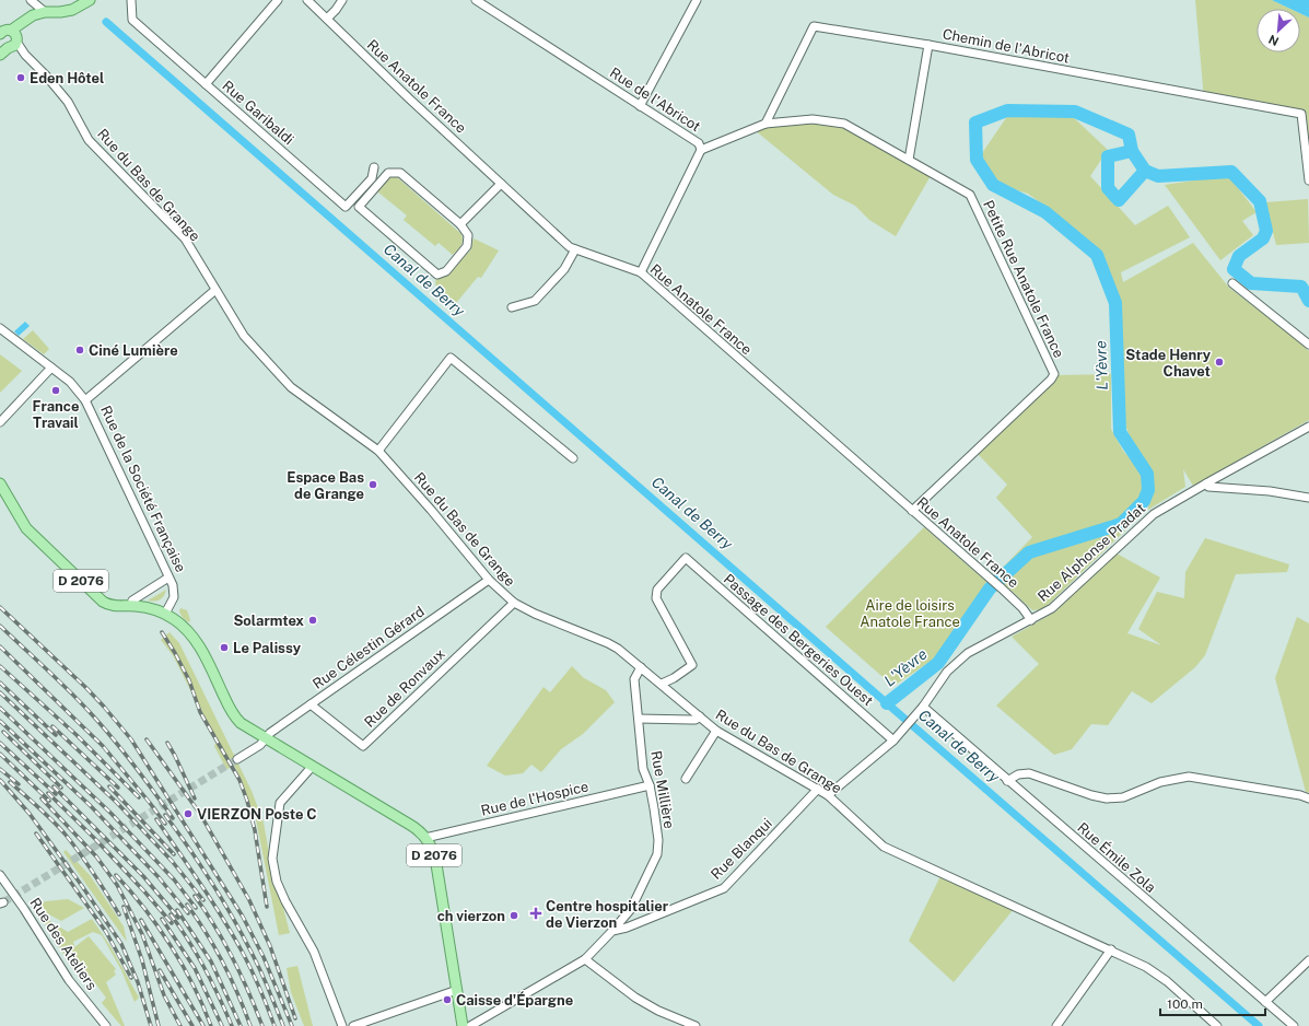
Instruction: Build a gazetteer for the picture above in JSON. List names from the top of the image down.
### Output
{
  "streets": {
    "main road": ["D 2076"],
    "street": [
      "Chemin de l'Abricot",
      "Rue Anatole France",
      "Rue de l'Abricot",
      "Rue Garibaldi",
      "Rue du Bas de Grange",
      "Petite Rue Anatole France",
      "Rue de la Société Française",
      "Rue Alphonse Pradat",
      "Passage des Bergeries Ouest",
      "Rue Célestin Gérard",
      "Rue de Ronvaux",
      "Rue Millière",
      "Rue de l'Hospice",
      "Rue Blanqui",
      "Rue Émile Zola",
      "Rue des Ateliers"
    ]
  },
  "crossings": [
    ["Chemin de l'Abricot", "Petite Rue Anatole France"],
    ["Rue Anatole France", "Rue de l'Abricot"],
    ["Rue Anatole France", "Petite Rue Anatole France"],
    ["Rue Anatole France", "Rue Alphonse Pradat"],
    ["Rue du Bas de Grange", "Rue Alphonse Pradat"],
    ["Rue du Bas de Grange", "Passage des Bergeries Ouest"],
    ["Rue du Bas de Grange", "Rue Célestin Gérard"],
    ["Rue du Bas de Grange", "Rue de Ronvaux"],
    ["Rue du Bas de Grange", "Rue Millière"],
    ["Rue du Bas de Grange", "Rue Blanqui"],
    ["Rue de la Société Française", "D 2076"],
    ["Rue Alphonse Pradat", "Passage des Bergeries Ouest"],
    ["Rue Alphonse Pradat", "Rue Émile Zola"],
    ["D 2076", "Rue Célestin Gérard"],
    ["D 2076", "Rue de l'Hospice"],
    ["Rue Célestin Gérard", "Rue de Ronvaux"],
    ["Rue Millière", "Rue de l'Hospice"],
    ["Rue Millière", "Rue Blanqui"]
  ],
  "water": ["Canal de Berry", "L'Yèvre"],
  "parks": ["Aire de loisirs Anatole France"],
  "places": {
    "other": [
      "Eden Hôtel",
      "Ciné Lumière",
      "Stade Henry Chavet",
      "France Travail",
      "Espace Bas de Grange",
      "Solarmtex",
      "Le Palissy",
      "VIERZON Poste C",
      "ch vierzon",
      "Caisse d'Épargne"
    ],
    "health": ["Centre hospitalier de Vierzon"]
  },
  "scale_bar": "100 m",
  "north": "bottom left"
}
